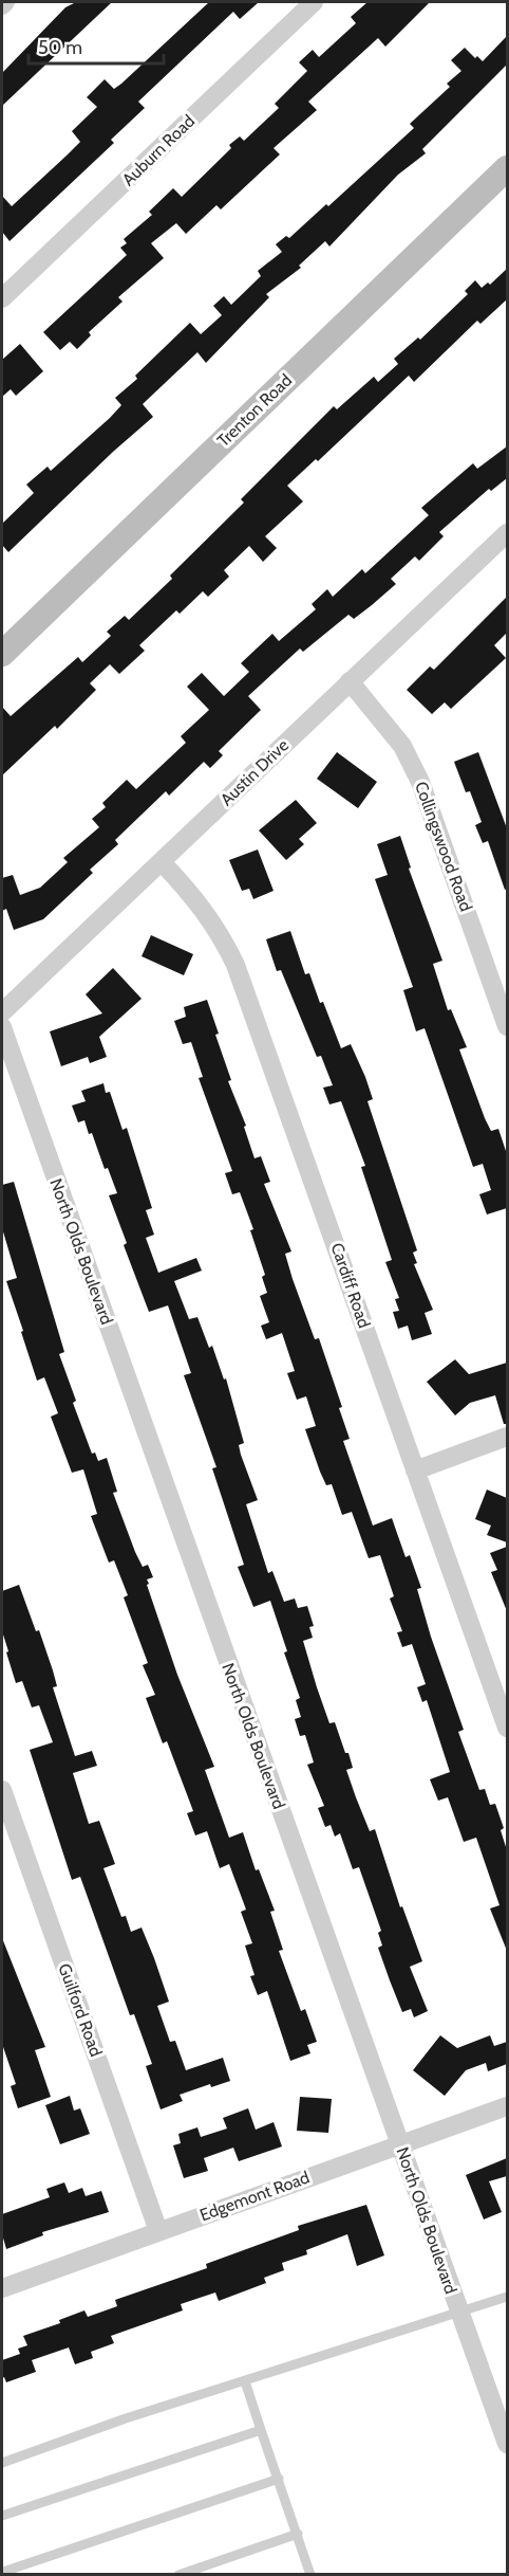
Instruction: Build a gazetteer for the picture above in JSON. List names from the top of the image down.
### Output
{
  "streets": {
    "main road": ["Trenton Road"],
    "street": [
      "Auburn Road",
      "Austin Drive",
      "Collingswood Road",
      "North Olds Boulevard",
      "Cardiff Road",
      "Guilford Road",
      "Edgemont Road"
    ]
  },
  "crossings": [
    ["Austin Drive", "Collingswood Road"],
    ["Austin Drive", "Cardiff Road"],
    ["North Olds Boulevard", "Edgemont Road"],
    ["Guilford Road", "Edgemont Road"]
  ],
  "scale_bar": "50 m"
}
